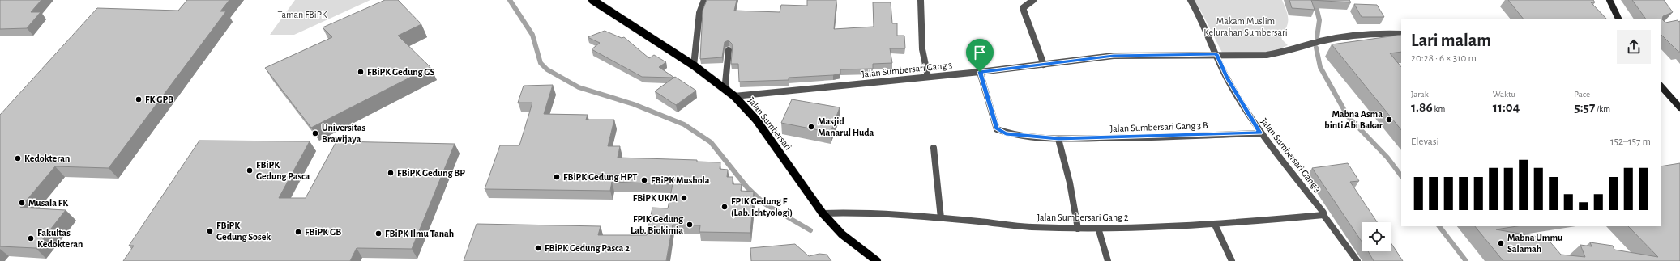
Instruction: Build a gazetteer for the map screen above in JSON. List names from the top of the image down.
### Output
{
  "streets": {
    "main road": ["Jalan Sumbersari"],
    "street": ["Jalan Sumbersari Gang 3", "Jalan Sumbersari Gang 3 B", "Jalan Sumbersari Gang 2"]
  },
  "crossings": [
    ["Jalan Sumbersari Gang 3", "Jalan Sumbersari"],
    ["Jalan Sumbersari Gang 3", "Jalan Sumbersari Gang 3 B"],
    ["Jalan Sumbersari Gang 3", "Jalan Sumbersari Gang 2"],
    ["Jalan Sumbersari", "Jalan Sumbersari Gang 2"]
  ],
  "parks": ["Taman FBiPK", "Makam Muslim Kelurahan Sumbersari"],
  "places": [
    "FBiPK Gedung GS",
    "FK GPB",
    "Mabna Asma binti Abi Bakar",
    "Masjid Manarul Huda",
    "Universitas Brawijaya",
    "Kedokteran",
    "FBiPK Gedung Pasca",
    "FBiPK Gedung BP",
    "FBiPK Gedung HPT",
    "FBiPK Mushola",
    "FBiPK UKM",
    "Musala FK",
    "FPIK Gedung F (Lab. Ichtyologi)",
    "FPIK Gedung Lab. Biokimia",
    "FBiPK Gedung Sosek",
    "FBiPK GB",
    "FBiPK Ilmu Tanah",
    "Fakultas Kedokteran",
    "Mabna Ummu Salamah",
    "FBiPK Gedung Pasca 2"
  ],
  "page": {
    "heading": ["Lari malam", "20:28 · 6 × 310 m"],
    "stats": [
      ["Jarak", "1.86 km"],
      ["Waktu", "11:04"],
      ["Pace", "5:57 /km"]
    ],
    "chart": ["Elevasi", "152–157 m"]
  }
}
